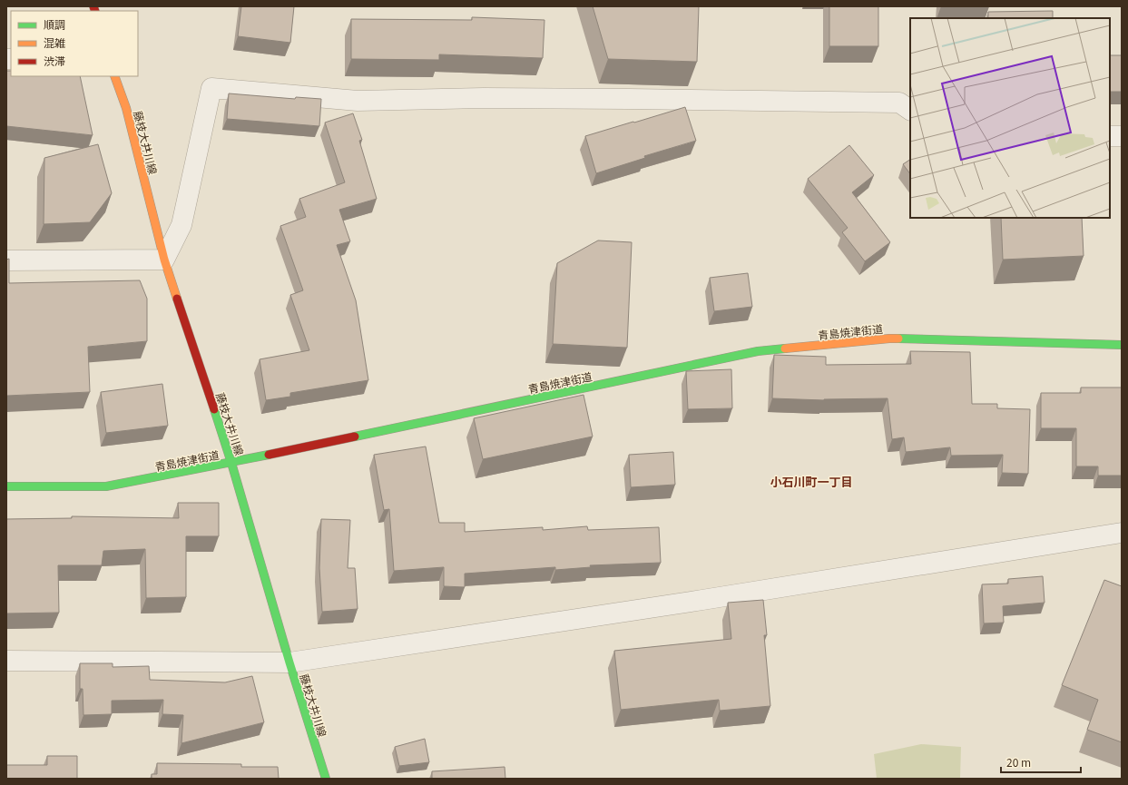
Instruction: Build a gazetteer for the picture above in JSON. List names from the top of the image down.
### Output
{
  "streets": {
    "main road": ["藤枝大井川線", "青島焼津街道"]
  },
  "crossings": [
    ["藤枝大井川線", "青島焼津街道"]
  ],
  "districts": ["小石川町一丁目"],
  "legend": ["順調", "混雑", "渋滞"],
  "scale_bar": "20 m"
}
